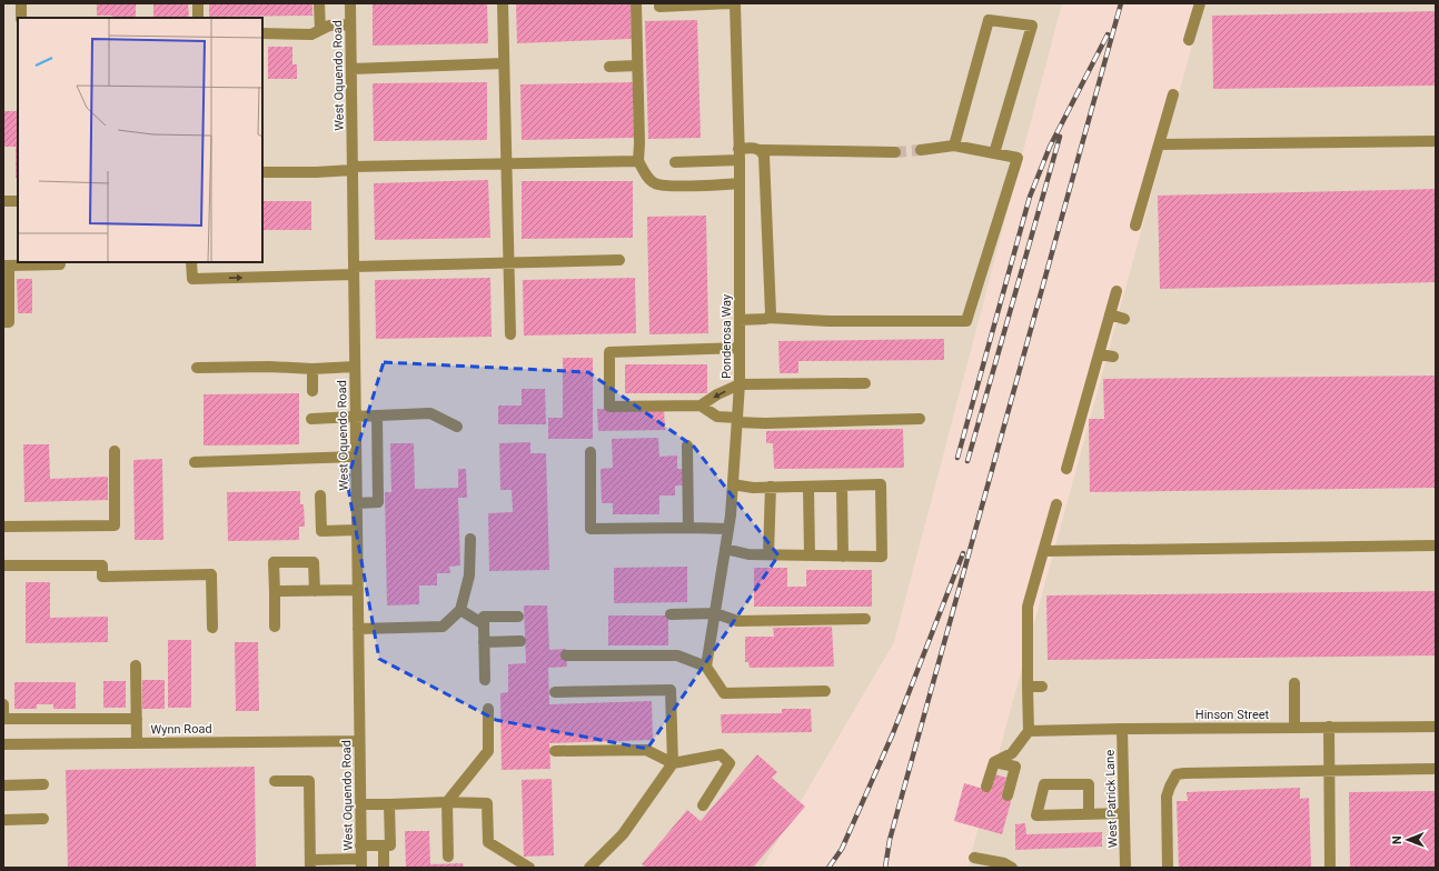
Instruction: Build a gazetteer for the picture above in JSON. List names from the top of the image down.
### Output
{
  "streets": {
    "street": [
      "West Oquendo Road",
      "Ponderosa Way",
      "Hinson Street",
      "Wynn Road",
      "West Patrick Lane"
    ]
  },
  "crossings": [
    ["West Oquendo Road", "Wynn Road"],
    ["Hinson Street", "West Patrick Lane"]
  ],
  "north": "left"
}
